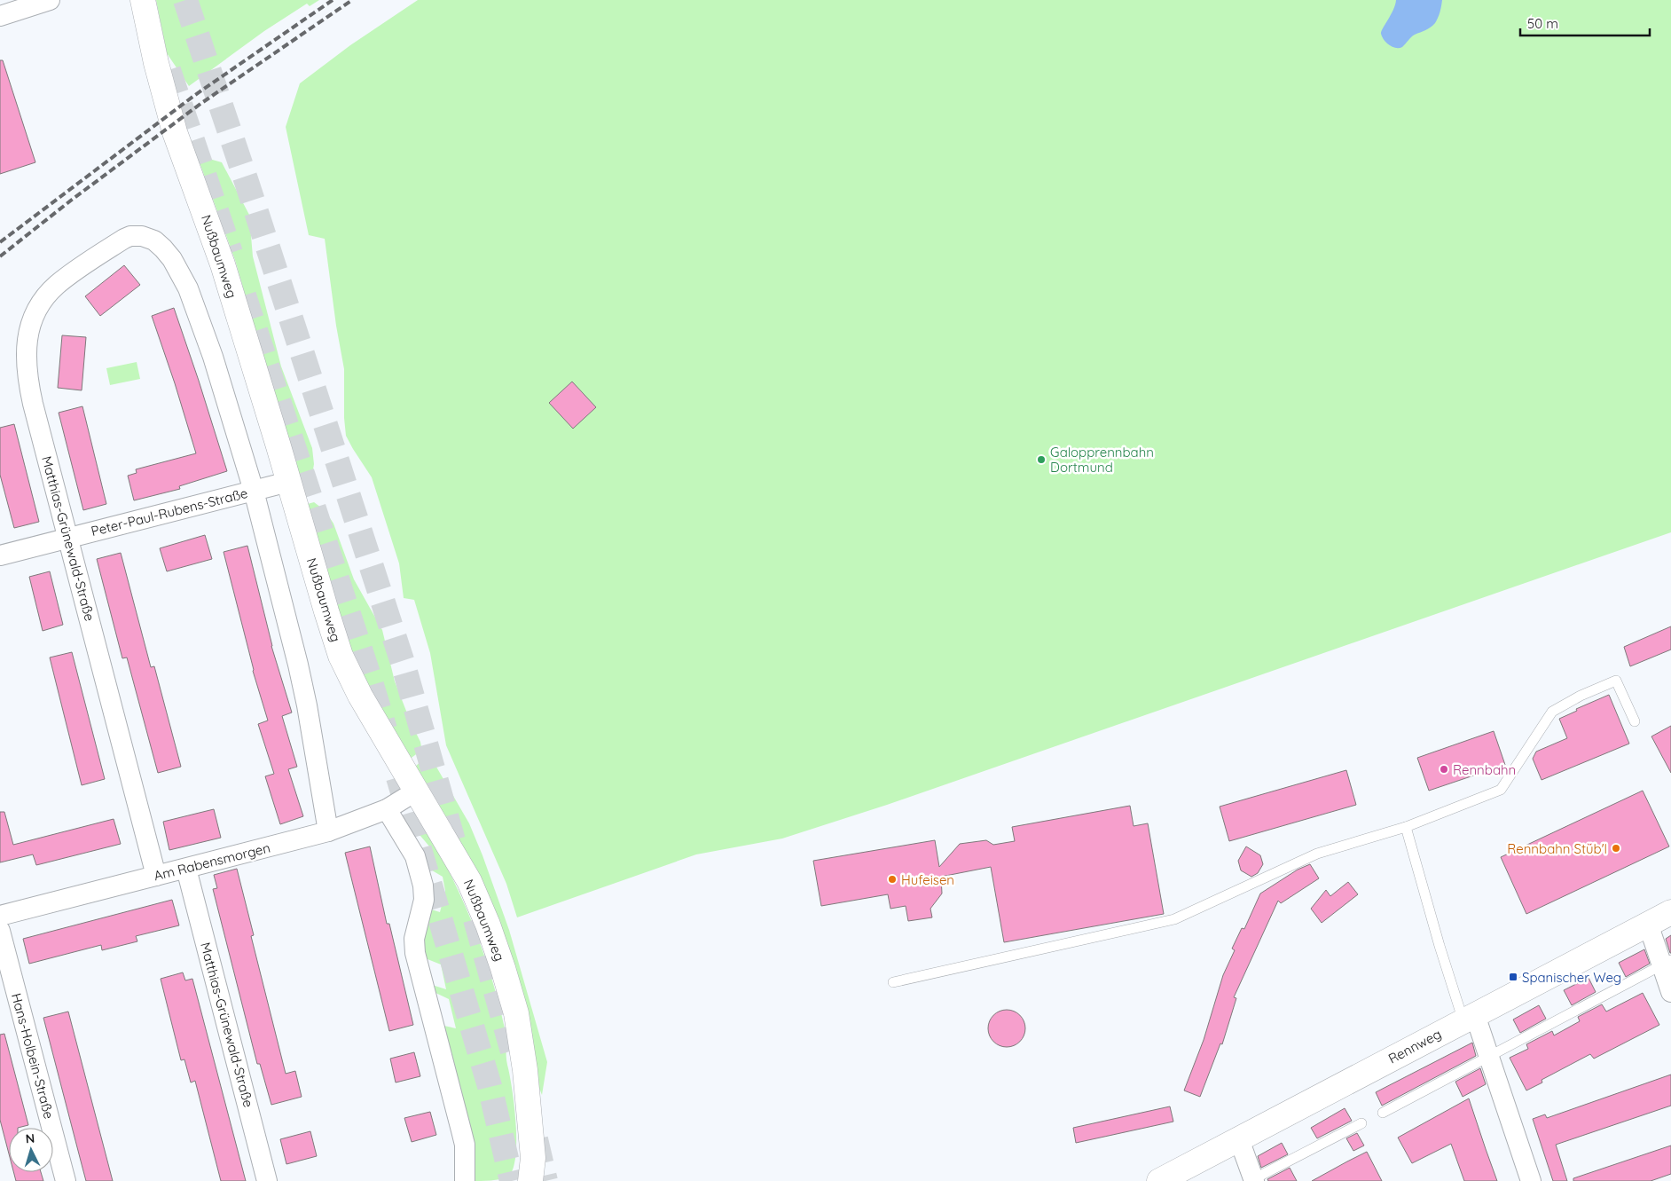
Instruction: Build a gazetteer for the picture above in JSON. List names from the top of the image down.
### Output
{
  "streets": {
    "street": [
      "Nußbaumweg",
      "Peter-Paul-Rubens-Straße",
      "Matthias-Grünewald-Straße",
      "Am Rabensmorgen",
      "Rennweg",
      "Hans-Holbein-Straße"
    ]
  },
  "crossings": [
    ["Nußbaumweg", "Peter-Paul-Rubens-Straße"],
    ["Nußbaumweg", "Am Rabensmorgen"],
    ["Peter-Paul-Rubens-Straße", "Matthias-Grünewald-Straße"],
    ["Matthias-Grünewald-Straße", "Am Rabensmorgen"]
  ],
  "places": {
    "other": [
      "Galopprennbahn Dortmund",
      "Rennbahn",
      "Rennbahn Stüb'l",
      "Hufeisen"
    ],
    "transit": ["Spanischer Weg"]
  },
  "scale_bar": "50 m",
  "north": "top"
}
